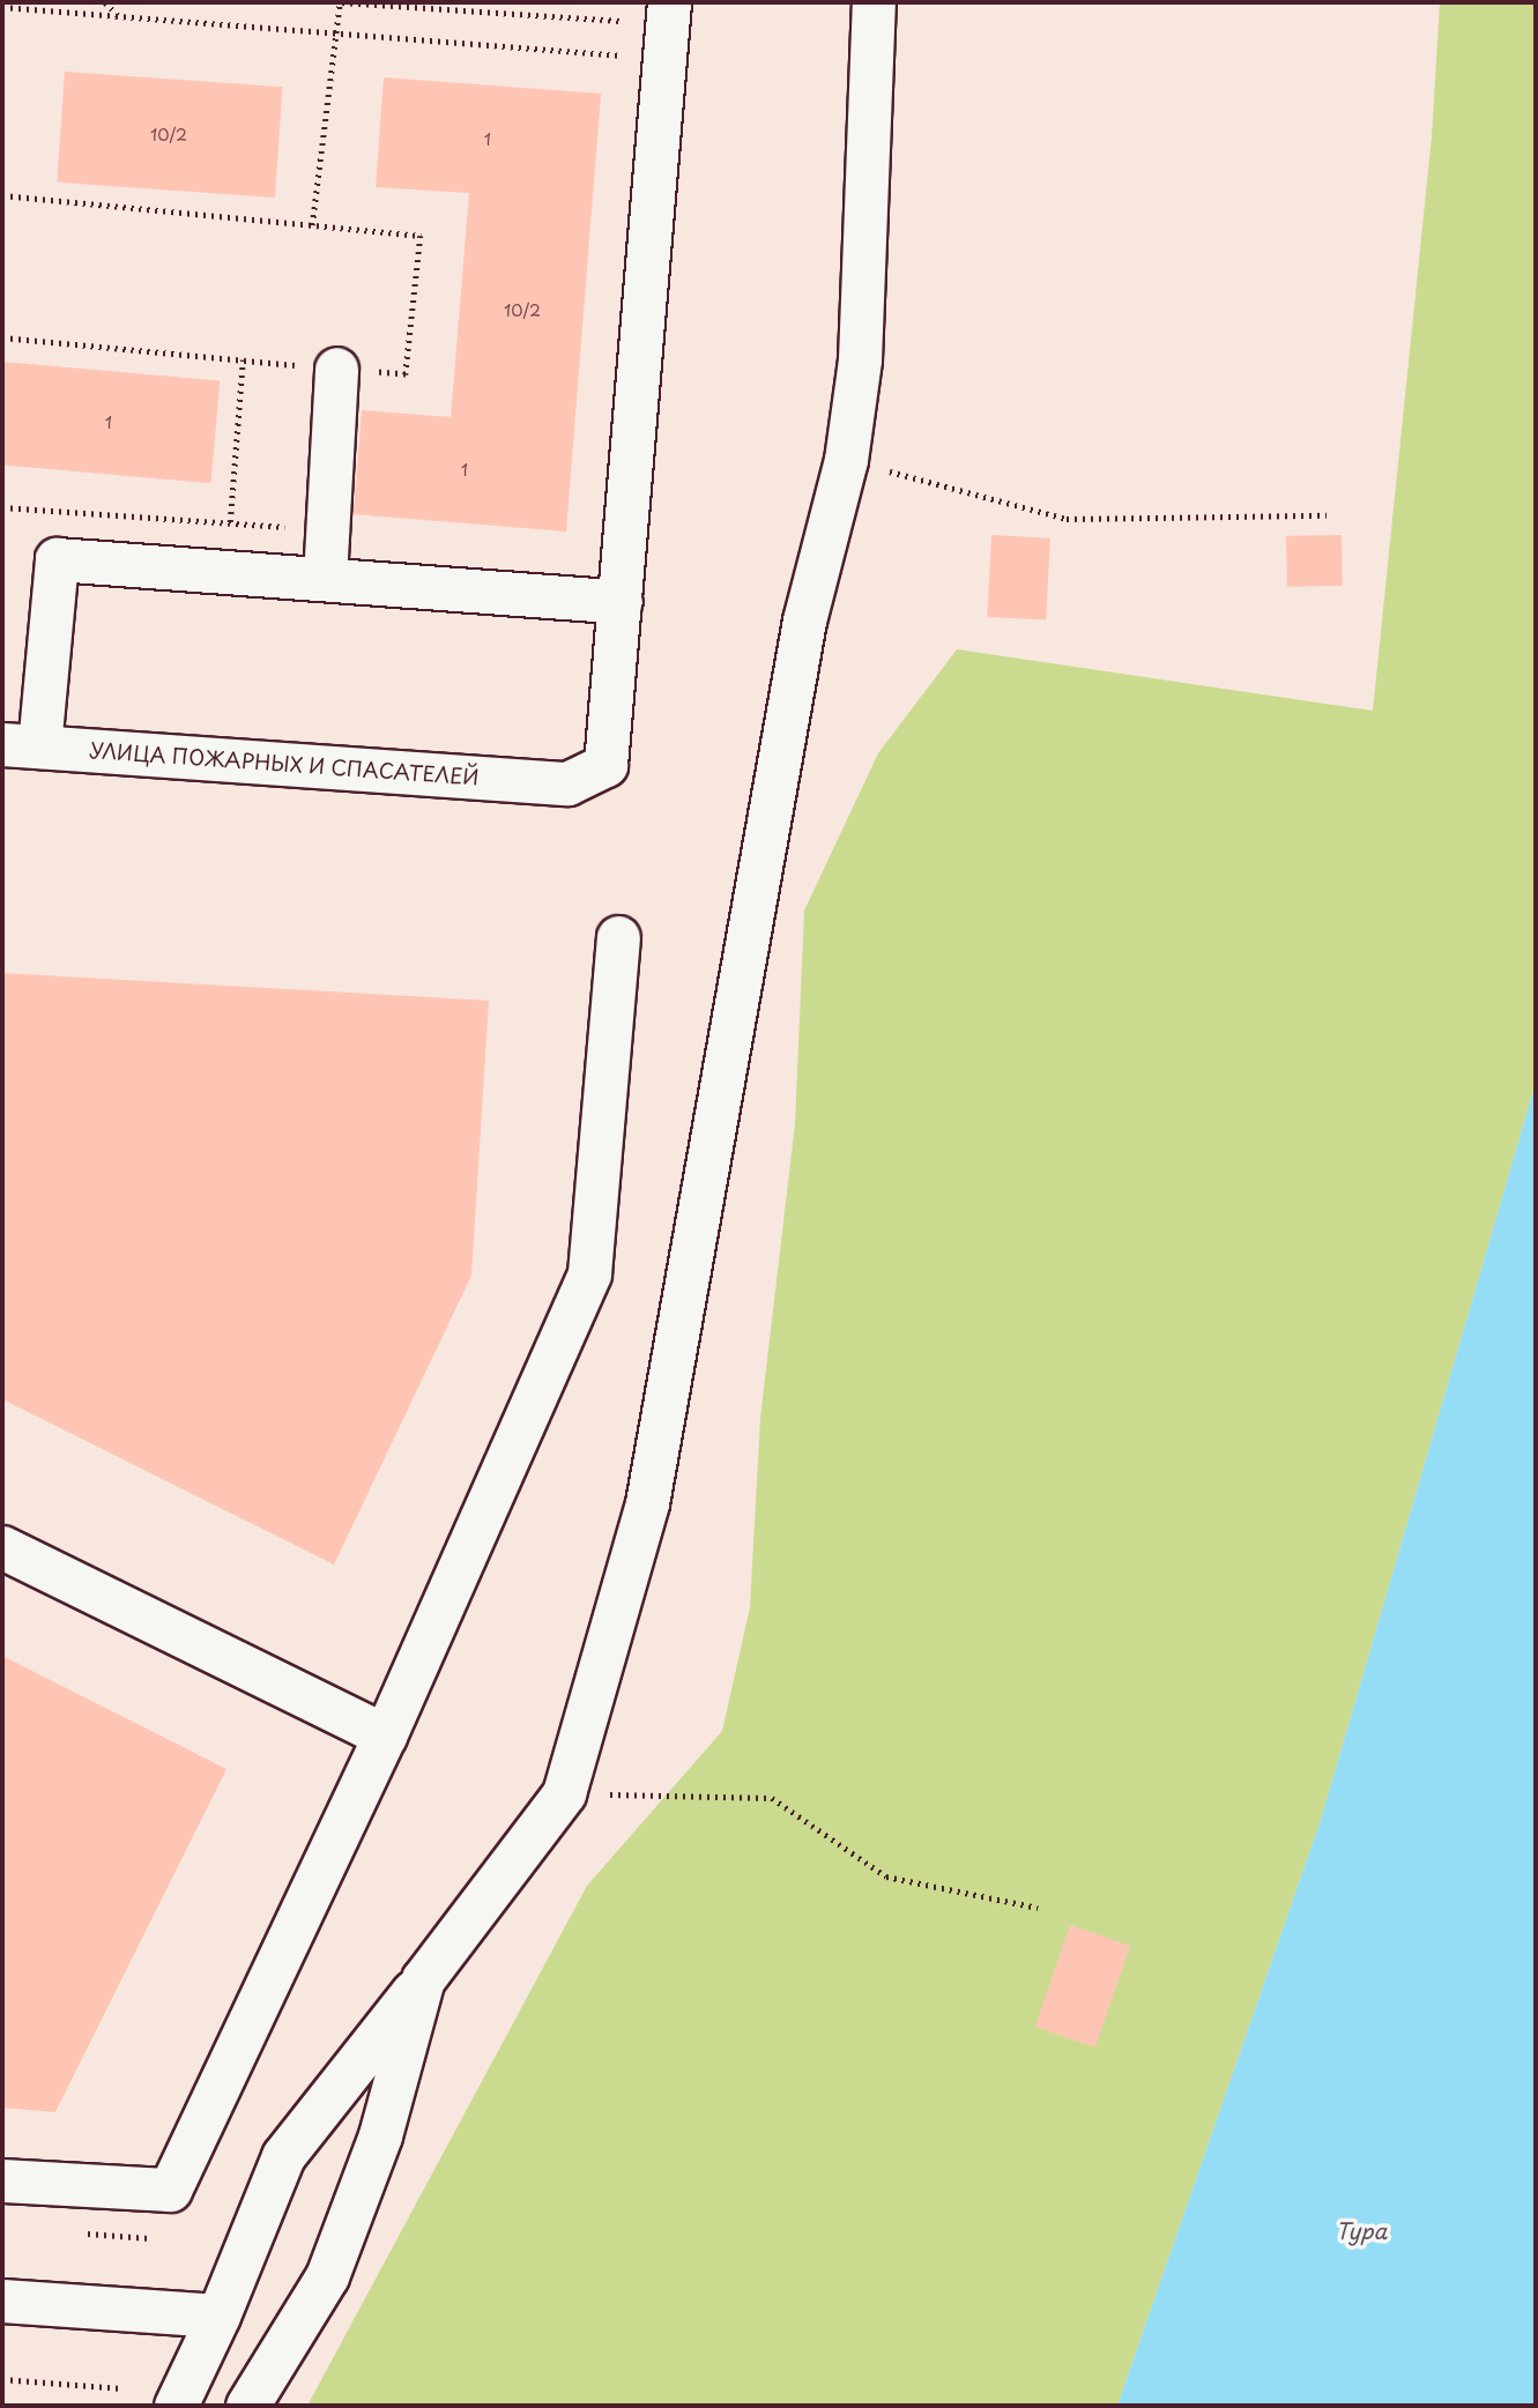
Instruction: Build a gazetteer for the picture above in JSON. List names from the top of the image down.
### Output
{
  "streets": {
    "street": ["УЛИЦА ПОЖАРНЫХ И СПАСАТЕЛЕЙ"]
  },
  "water": ["Тура"],
  "house_numbers": [
    "10/2",
    "1",
    "10/2",
    "1",
    "1"
  ]
}
